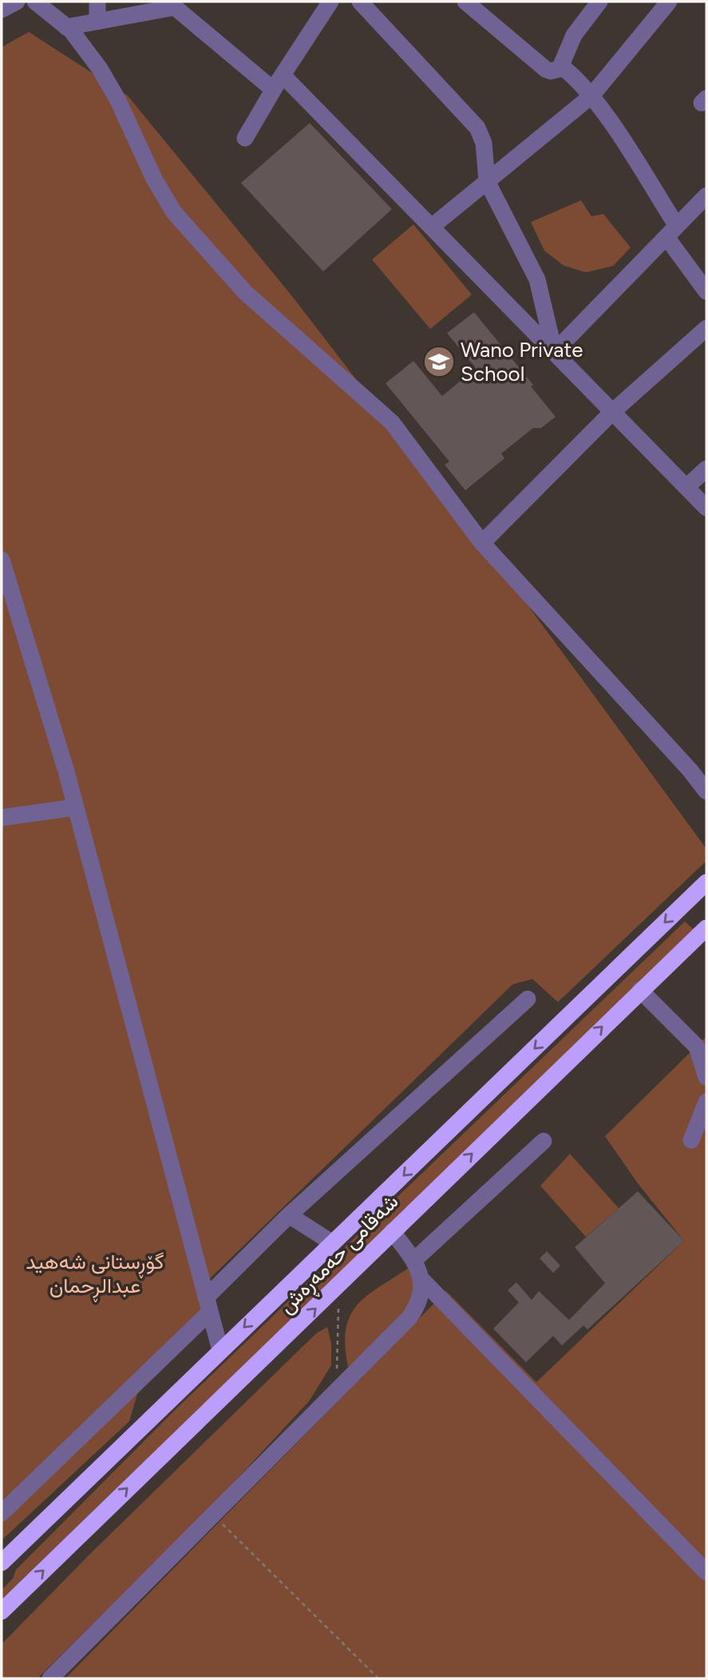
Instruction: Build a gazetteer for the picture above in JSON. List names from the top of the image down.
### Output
{
  "streets": {
    "highway": ["شەقامی حەمەڕەش"]
  },
  "parks": ["گۆڕستانی شەهید عبدالڕحمان"],
  "places": {
    "school or university": ["Wano Private School"]
  }
}
